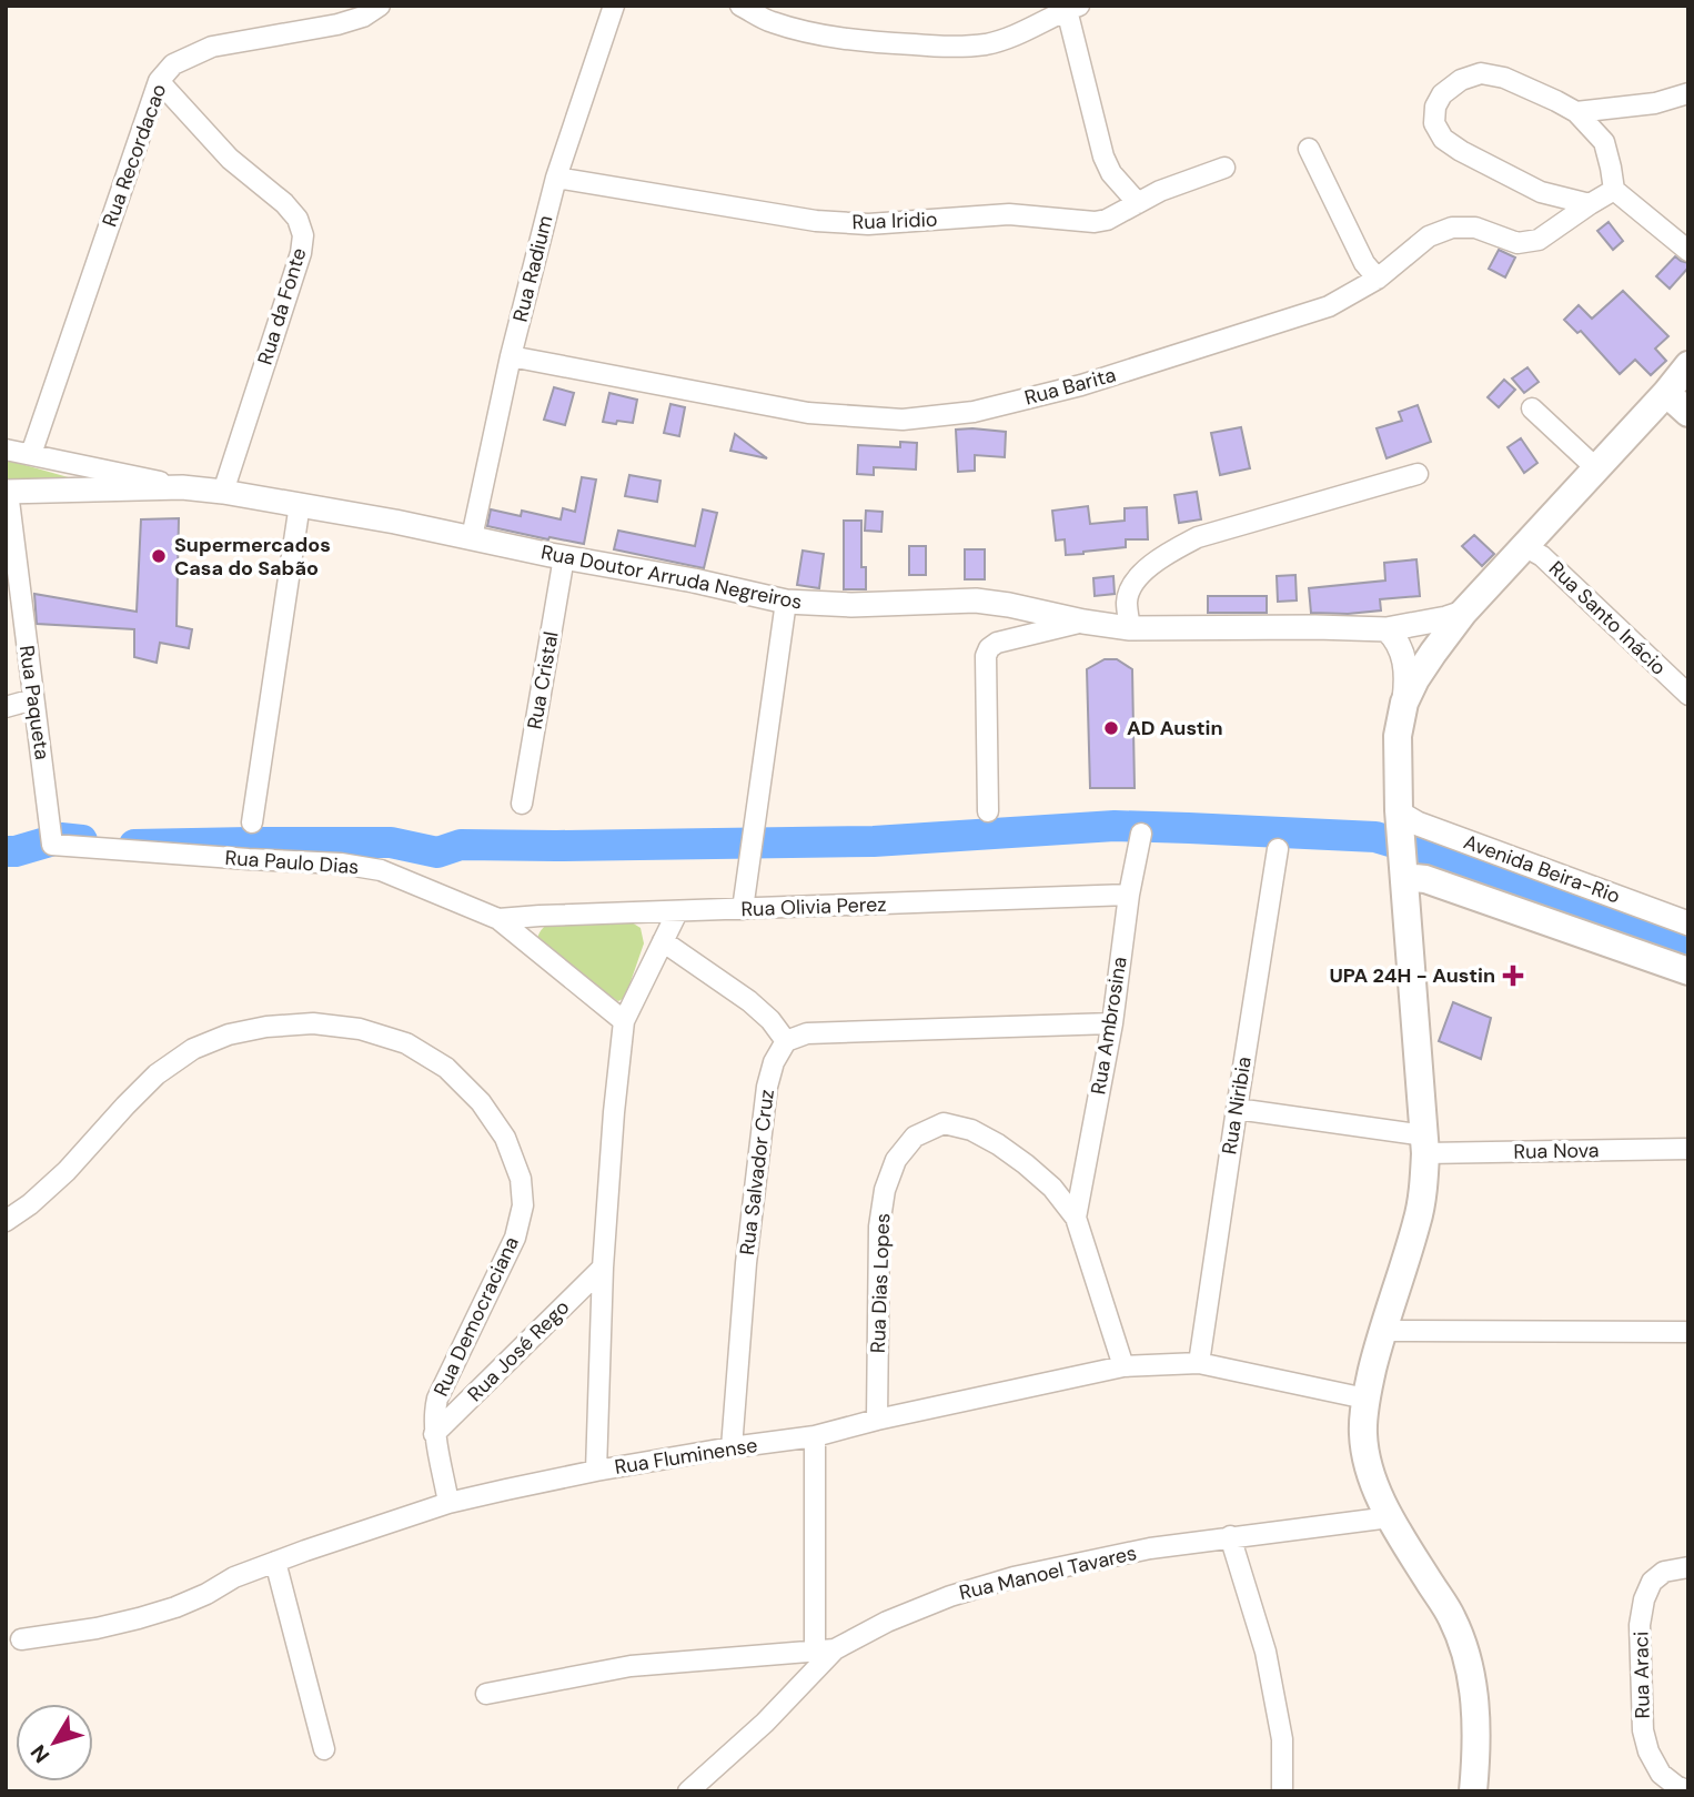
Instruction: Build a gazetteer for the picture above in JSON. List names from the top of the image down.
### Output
{
  "streets": {
    "street": [
      "Rua Recordacao",
      "Rua Iridio",
      "Rua Radium",
      "Rua da Fonte",
      "Rua Barita",
      "Rua Doutor Arruda Negreiros",
      "Rua Santo Inácio",
      "Rua Cristal",
      "Rua Paqueta",
      "Rua Paulo Dias",
      "Avenida Beira-Rio",
      "Rua Olivia Perez",
      "Rua Ambrosina",
      "Rua Niribia",
      "Rua Nova",
      "Rua Salvador Cruz",
      "Rua Dias Lopes",
      "Rua Democraciana",
      "Rua José Rego",
      "Rua Fluminense",
      "Rua Manoel Tavares",
      "Rua Araci"
    ]
  },
  "crossings": [
    ["Rua Recordacao", "Rua da Fonte"],
    ["Rua Iridio", "Rua Radium"],
    ["Rua Radium", "Rua Barita"],
    ["Rua Radium", "Rua Doutor Arruda Negreiros"],
    ["Rua da Fonte", "Rua Doutor Arruda Negreiros"],
    ["Rua Doutor Arruda Negreiros", "Rua Cristal"],
    ["Rua Doutor Arruda Negreiros", "Rua Paqueta"],
    ["Rua Paqueta", "Rua Paulo Dias"],
    ["Rua Paulo Dias", "Rua Olivia Perez"],
    ["Rua Olivia Perez", "Rua Ambrosina"],
    ["Rua Ambrosina", "Rua Dias Lopes"],
    ["Rua Niribia", "Rua Nova"],
    ["Rua Niribia", "Rua Fluminense"],
    ["Rua Salvador Cruz", "Rua Fluminense"],
    ["Rua Dias Lopes", "Rua Fluminense"],
    ["Rua Democraciana", "Rua José Rego"],
    ["Rua Democraciana", "Rua Fluminense"]
  ],
  "places": {
    "other": ["Supermercados Casa do Sabão", "AD Austin"],
    "health": ["UPA 24H - Austin"]
  },
  "north": "bottom left"
}
